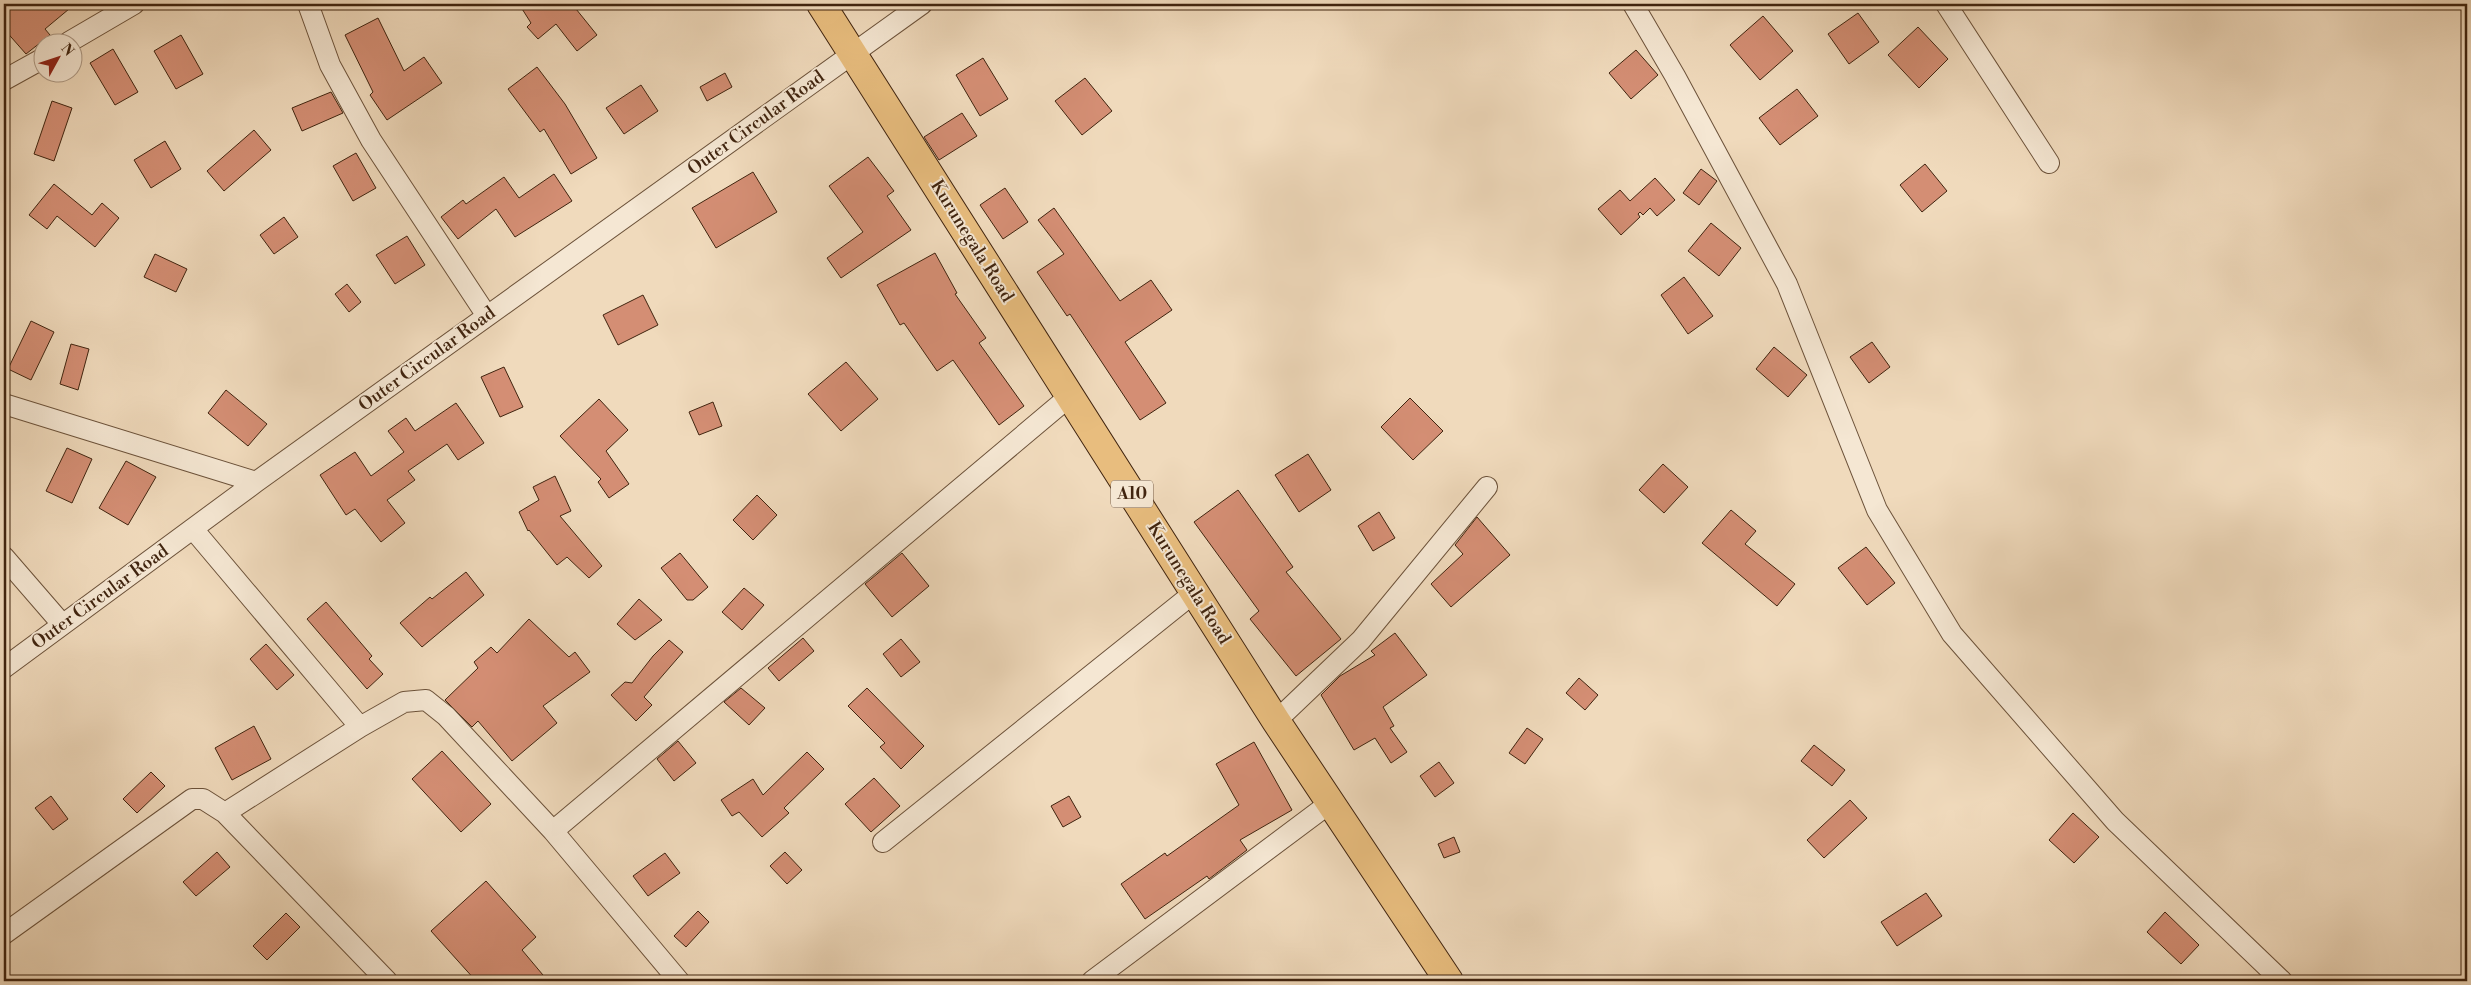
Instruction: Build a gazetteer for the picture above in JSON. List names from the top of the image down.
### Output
{
  "streets": {
    "highway": ["Kurunegala Road", "A10"],
    "street": ["Outer Circular Road"]
  },
  "crossings": [
    ["Outer Circular Road", "Kurunegala Road"]
  ],
  "north": "top right"
}
